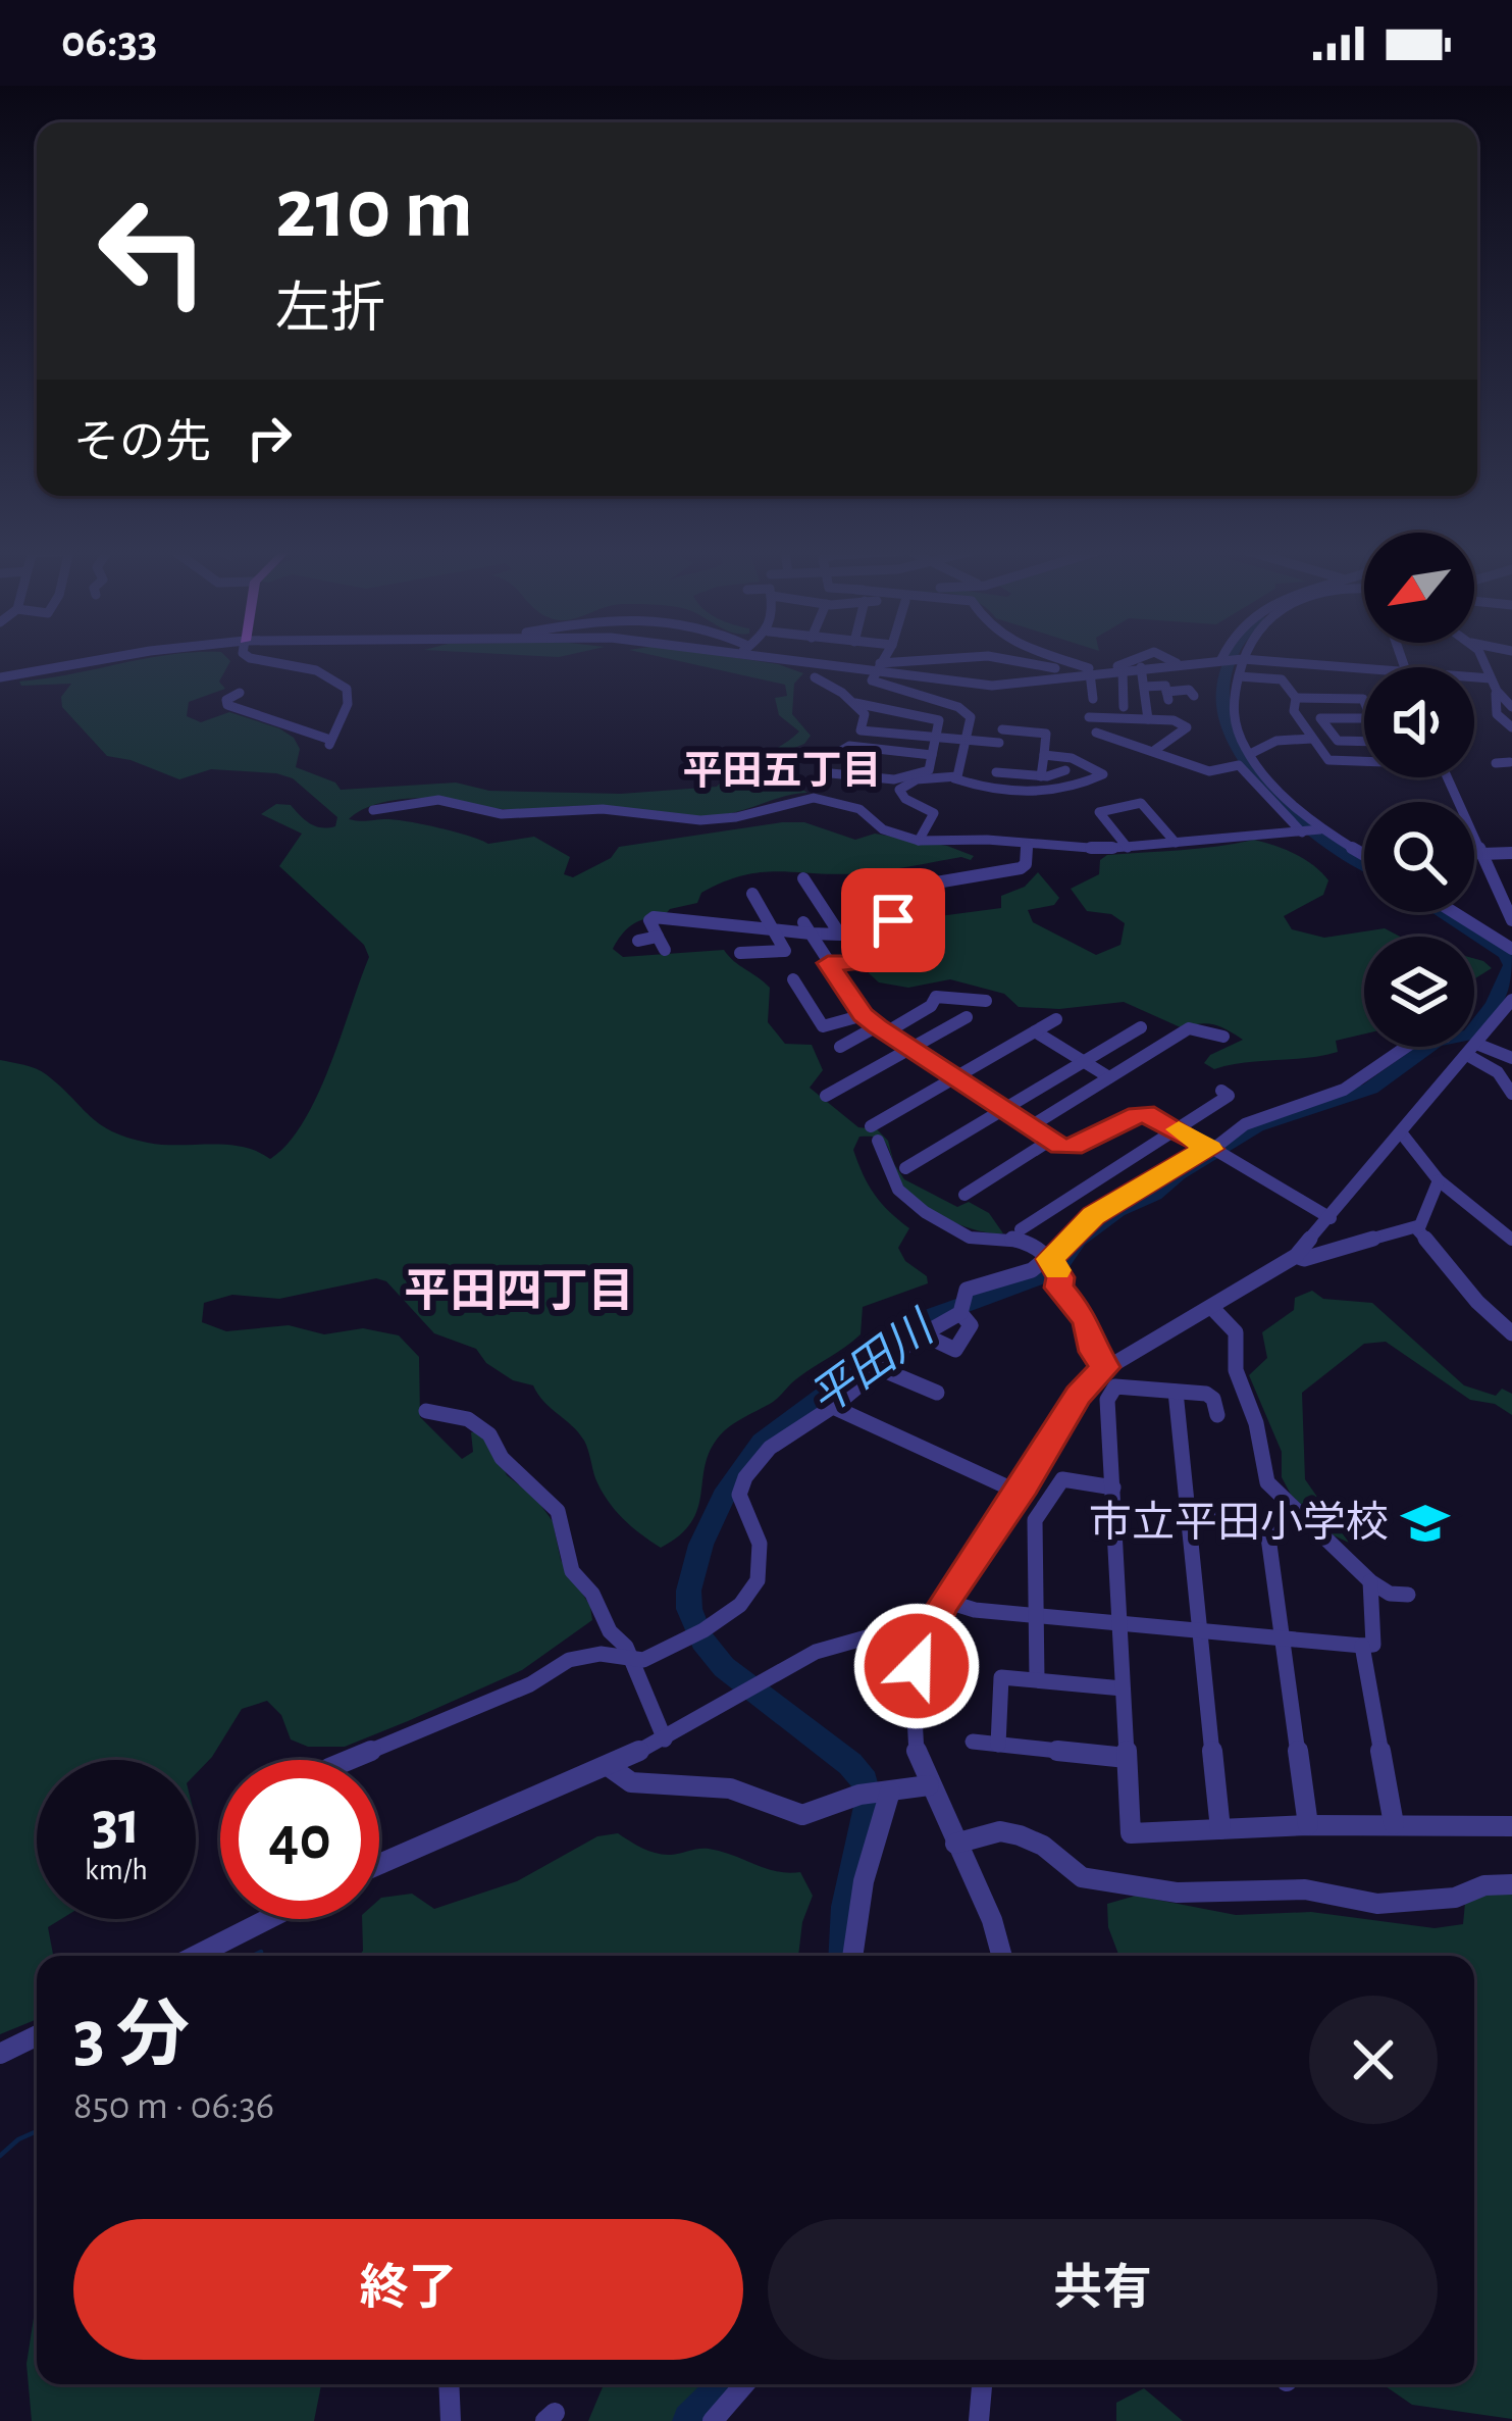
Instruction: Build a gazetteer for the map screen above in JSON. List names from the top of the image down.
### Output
{
  "districts": ["平田五丁目", "平田四丁目"],
  "water": ["平田川"],
  "places": {
    "school or university": ["市立平田小学校"]
  },
  "north": "bottom left",
  "page": {
    "status": "06:33",
    "turn": ["210 m", "左折"],
    "then": "その先",
    "speed": "31 km/h",
    "limit": "40",
    "heading": ["3 分", "850 m · 06:36"],
    "buttons": ["終了", "共有"]
  }
}
